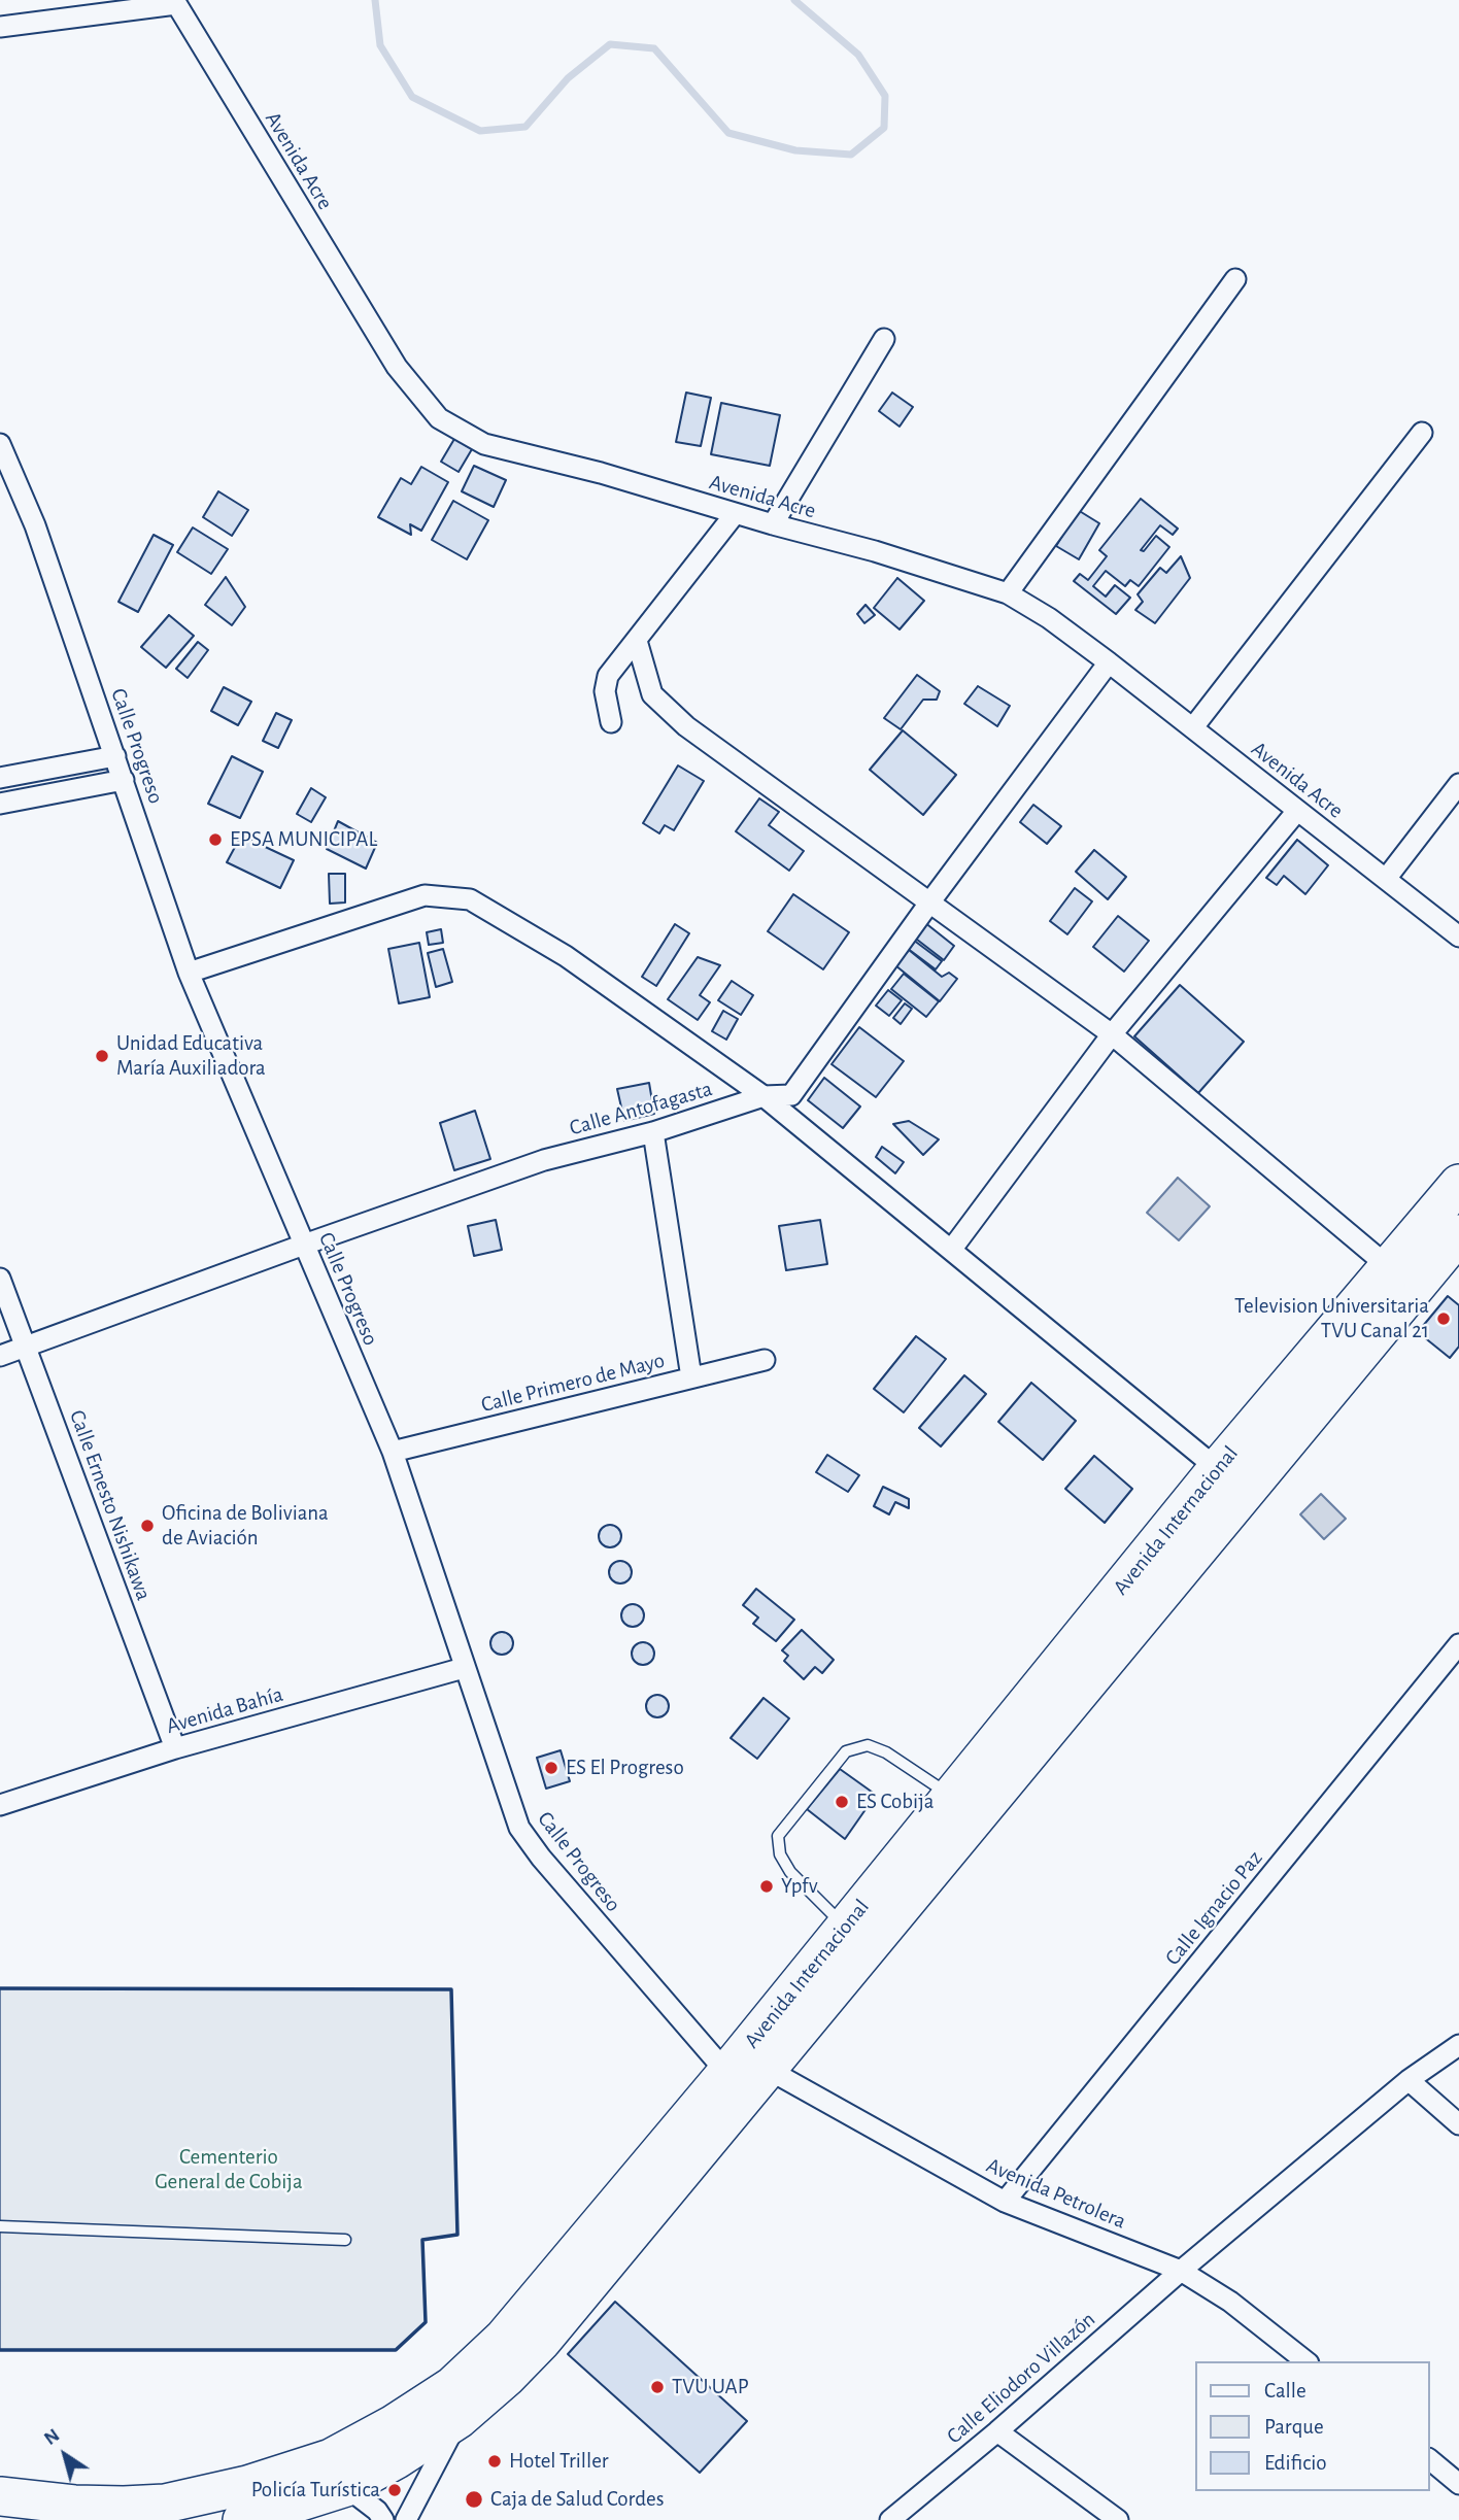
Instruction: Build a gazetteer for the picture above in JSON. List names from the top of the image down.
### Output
{
  "streets": {
    "highway": ["Avenida Internacional"],
    "street": [
      "Avenida Acre",
      "Calle Progreso",
      "Calle Antofagasta",
      "Calle Primero de Mayo",
      "Calle Ernesto Nishikawa",
      "Avenida Bahía",
      "Calle Ignacio Paz",
      "Avenida Petrolera",
      "Calle Eliodoro Villazón"
    ]
  },
  "crossings": [
    ["Avenida Acre", "Calle Antofagasta"],
    ["Calle Progreso", "Calle Antofagasta"],
    ["Calle Progreso", "Calle Primero de Mayo"],
    ["Calle Progreso", "Avenida Internacional"],
    ["Calle Progreso", "Avenida Bahía"],
    ["Calle Progreso", "Avenida Petrolera"],
    ["Calle Antofagasta", "Calle Ernesto Nishikawa"],
    ["Calle Ernesto Nishikawa", "Avenida Bahía"],
    ["Avenida Internacional", "Avenida Petrolera"],
    ["Calle Ignacio Paz", "Avenida Petrolera"],
    ["Avenida Petrolera", "Calle Eliodoro Villazón"]
  ],
  "parks": ["Cementerio General de Cobija"],
  "places": [
    "EPSA MUNICIPAL",
    "Unidad Educativa María Auxiliadora",
    "Television Universitaria TVU Canal 21",
    "Oficina de Boliviana de Aviación",
    "ES El Progreso",
    "ES Cobija",
    "Ypfv",
    "TVU UAP",
    "Hotel Triller",
    "Policía Turística",
    "Caja de Salud Cordes"
  ],
  "legend": ["Calle", "Parque", "Edificio"],
  "north": "top left"
}
